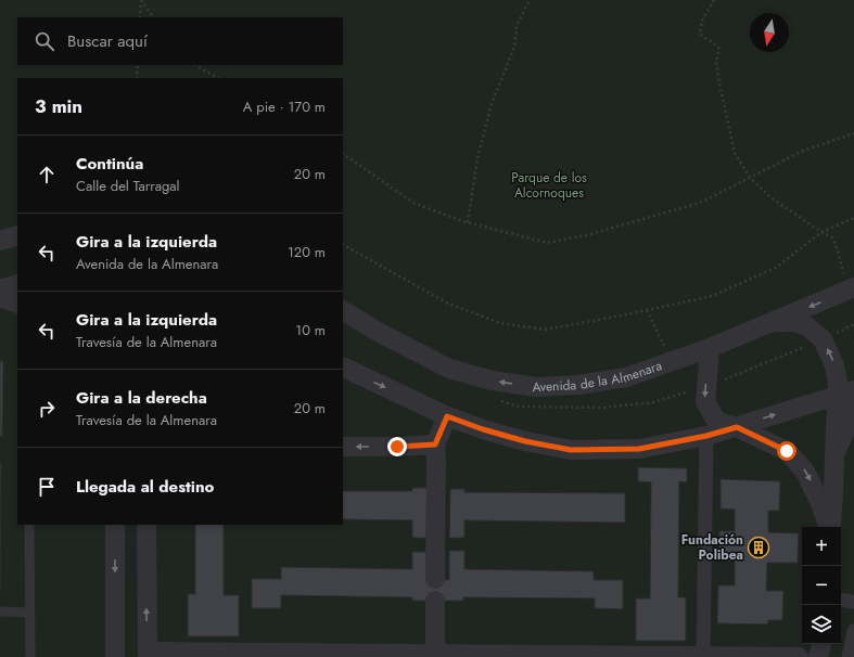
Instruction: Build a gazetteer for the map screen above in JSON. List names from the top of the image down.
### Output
{
  "streets": {
    "street": ["Avenida de la Almenara"]
  },
  "parks": ["Parque de los Alcornoques"],
  "places": {
    "building": ["Fundación Polibea"]
  },
  "north": "bottom",
  "page": {
    "search": "Buscar aquí",
    "heading": ["3 min", "A pie · 170 m"],
    "list": [
      ["Continúa", "Calle del Tarragal", "20 m"],
      ["Gira a la izquierda", "Avenida de la Almenara", "120 m"],
      ["Gira a la izquierda", "Travesía de la Almenara", "10 m"],
      ["Gira a la derecha", "Travesía de la Almenara", "20 m"],
      "Llegada al destino"
    ],
    "map_buttons": ["+", "−"]
  }
}
